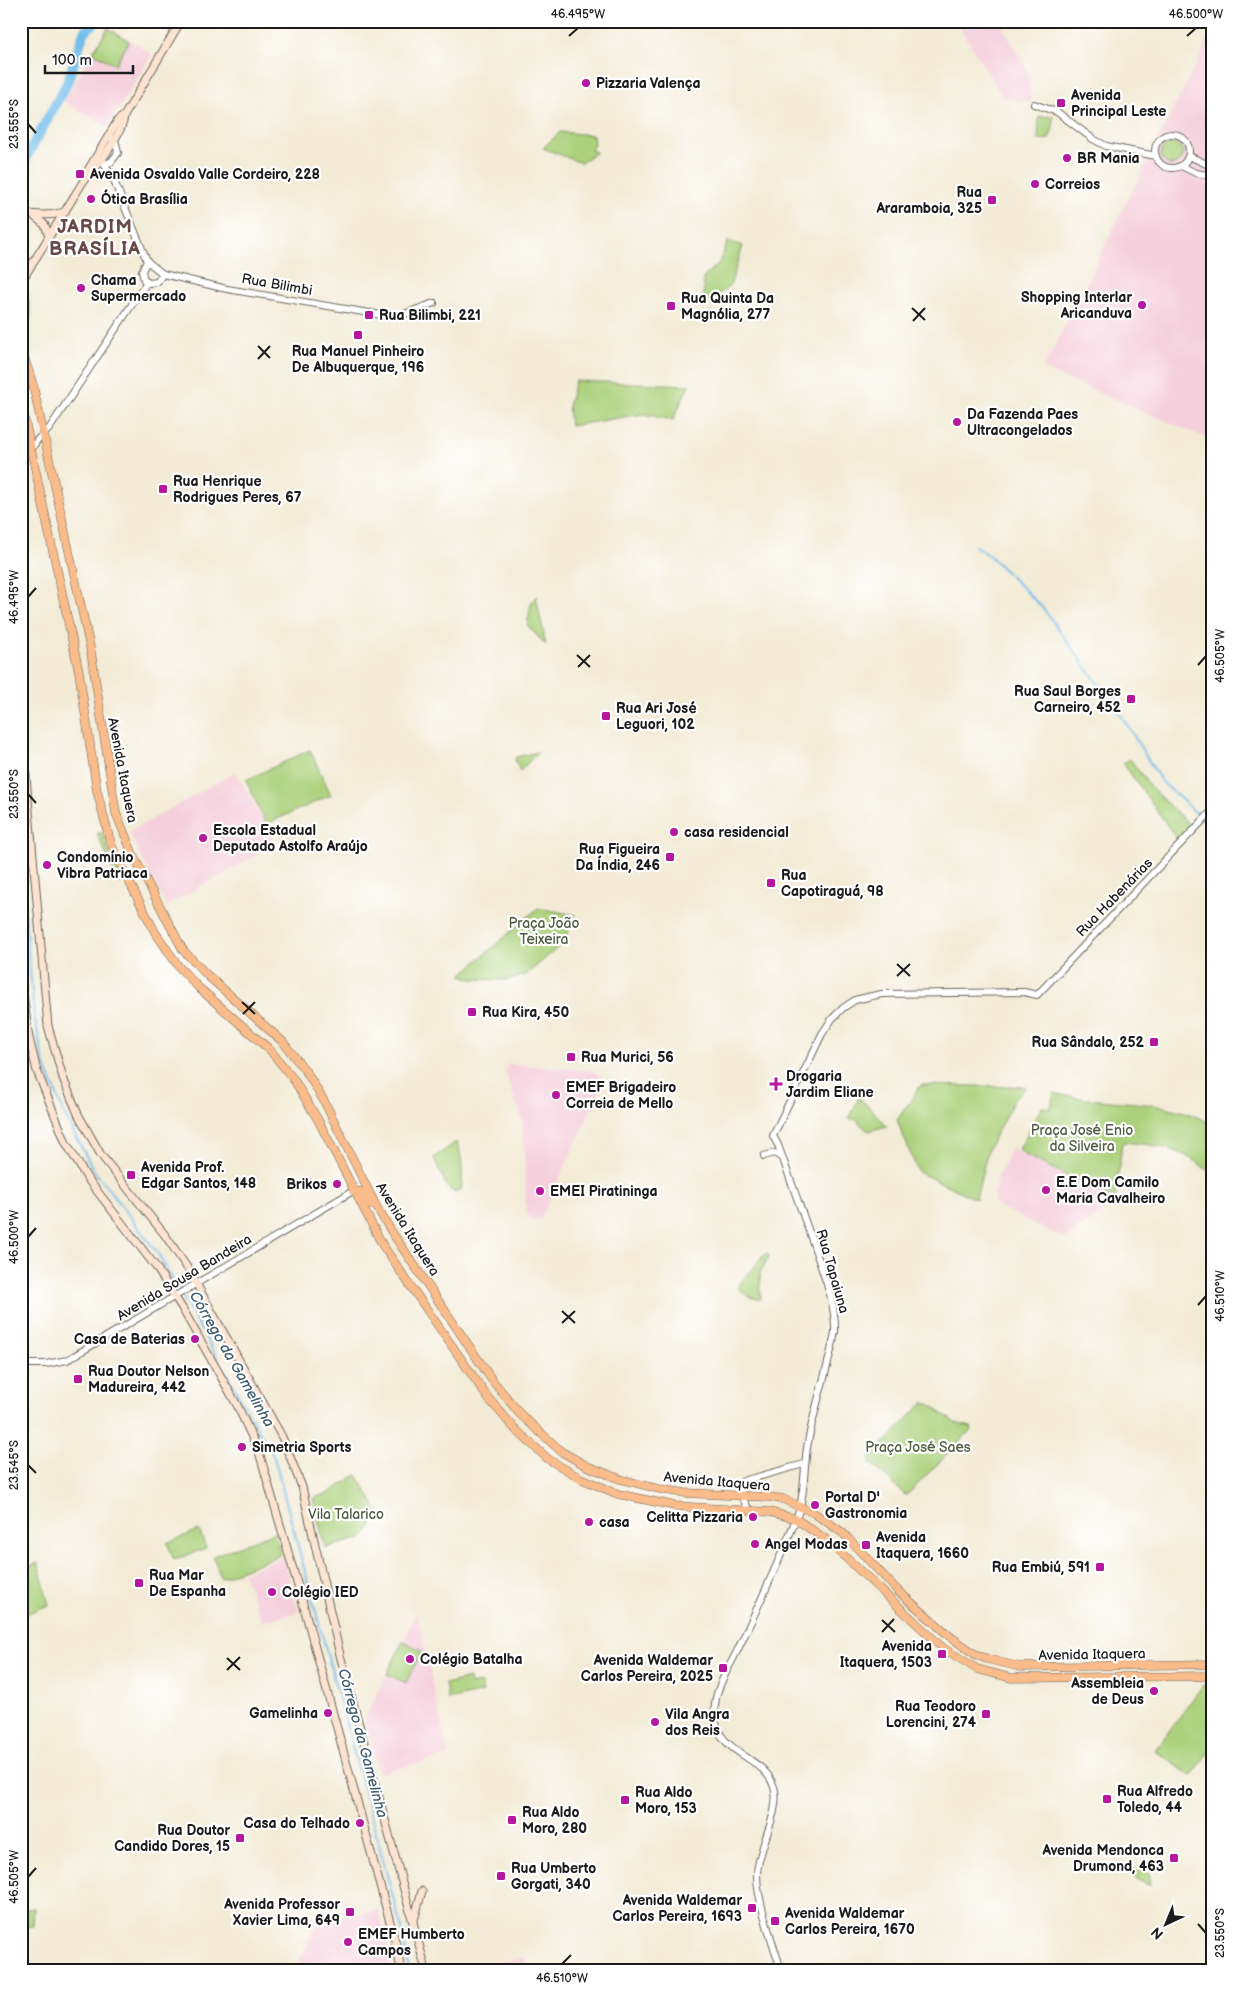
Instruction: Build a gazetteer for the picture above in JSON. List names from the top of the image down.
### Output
{
  "streets": {
    "main road": ["Avenida Itaquera"],
    "street": [
      "Rua Bilimbi",
      "Rua Habenárias",
      "Rua Tapaiuna",
      "Avenida Sousa Bandeira"
    ]
  },
  "crossings": [
    ["Avenida Itaquera", "Rua Tapaiuna"],
    ["Avenida Itaquera", "Avenida Sousa Bandeira"],
    ["Rua Habenárias", "Rua Tapaiuna"]
  ],
  "districts": ["JARDIM BRASÍLIA"],
  "water": ["Córrego da Gamelinha"],
  "parks": [
    "Praça João Teixeira",
    "Praça José Enio da Silveira",
    "Praça José Saes",
    "Vila Talarico"
  ],
  "places": {
    "other": [
      "Pizzaria Valença",
      "BR Mania",
      "Correios",
      "Ótica Brasília",
      "Chama Supermercado",
      "Shopping Interlar Aricanduva",
      "Da Fazenda Paes Ultracongelados",
      "casa residencial",
      "Escola Estadual Deputado Astolfo Araújo",
      "Condomínio Vibra Patriaca",
      "EMEF Brigadeiro Correia de Mello",
      "Brikos",
      "E.E Dom Camilo Maria Cavalheiro",
      "EMEI Piratininga",
      "Casa de Baterias",
      "Simetria Sports",
      "Portal D' Gastronomia",
      "Celitta Pizzaria",
      "casa",
      "Angel Modas",
      "Colégio IED",
      "Colégio Batalha",
      "Assembleia de Deus",
      "Gamelinha",
      "Vila Angra dos Reis",
      "Casa do Telhado",
      "EMEF Humberto Campos"
    ],
    "transit": [
      "Avenida Principal Leste",
      "Avenida Osvaldo Valle Cordeiro, 228",
      "Rua Araramboia, 325",
      "Rua Quinta Da Magnólia, 277",
      "Rua Bilimbi, 221",
      "Rua Manuel Pinheiro De Albuquerque, 196",
      "Rua Henrique Rodrigues Peres, 67",
      "Rua Saul Borges Carneiro, 452",
      "Rua Ari José Leguori, 102",
      "Rua Figueira Da Índia, 246",
      "Rua Capotiraguá, 98",
      "Rua Kira, 450",
      "Rua Sândalo, 252",
      "Rua Murici, 56",
      "Avenida Prof. Edgar Santos, 148",
      "Rua Doutor Nelson Madureira, 442",
      "Avenida Itaquera, 1660",
      "Rua Embiú, 591",
      "Rua Mar De Espanha",
      "Avenida Itaquera, 1503",
      "Avenida Waldemar Carlos Pereira, 2025",
      "Rua Teodoro Lorencini, 274",
      "Rua Alfredo Toledo, 44",
      "Rua Aldo Moro, 153",
      "Rua Aldo Moro, 280",
      "Rua Doutor Candido Dores, 15",
      "Avenida Mendonca Drumond, 463",
      "Rua Umberto Gorgati, 340",
      "Avenida Waldemar Carlos Pereira, 1693",
      "Avenida Professor Xavier Lima, 649",
      "Avenida Waldemar Carlos Pereira, 1670"
    ],
    "health": ["Drogaria Jardim Eliane"]
  },
  "scale_bar": "100 m",
  "north": "bottom left",
  "coordinates": [
    "46.495°W",
    "46.500°W",
    "23.555°S",
    "46.505°W",
    "23.550°S",
    "46.510°W",
    "23.545°S"
  ]
}
